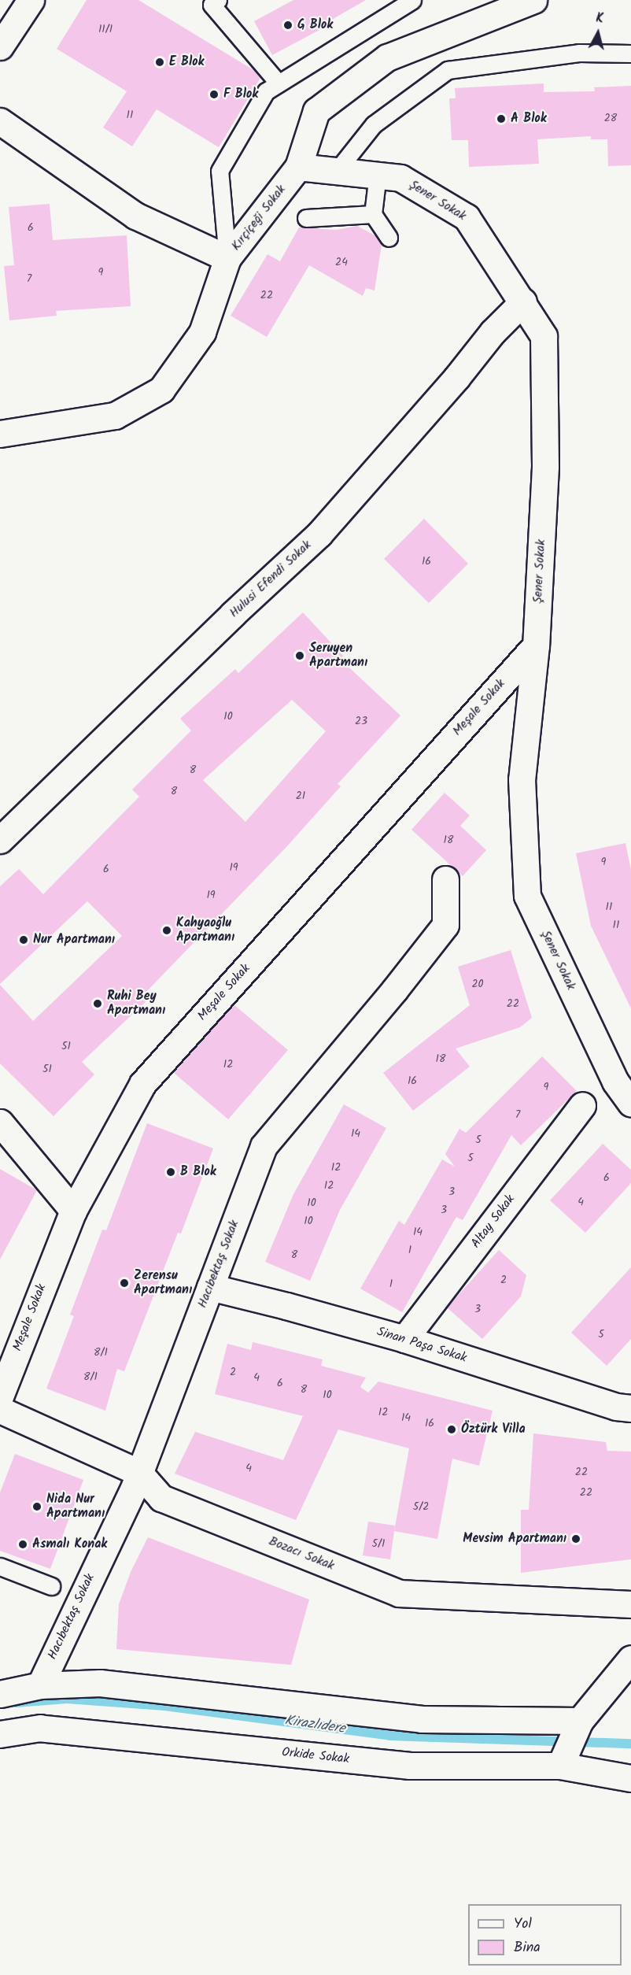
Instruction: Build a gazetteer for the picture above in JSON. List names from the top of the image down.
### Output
{
  "streets": {
    "street": [
      "Şener Sokak",
      "Kırçiçeği Sokak",
      "Hulusi Efendi Sokak",
      "Meşale Sokak",
      "Altay Sokak",
      "Hacıbektaş Sokak",
      "Sinan Paşa Sokak",
      "Bozacı Sokak",
      "Orkide Sokak"
    ]
  },
  "crossings": [
    ["Şener Sokak", "Kırçiçeği Sokak"],
    ["Şener Sokak", "Hulusi Efendi Sokak"],
    ["Şener Sokak", "Meşale Sokak"],
    ["Altay Sokak", "Sinan Paşa Sokak"],
    ["Hacıbektaş Sokak", "Sinan Paşa Sokak"],
    ["Hacıbektaş Sokak", "Bozacı Sokak"]
  ],
  "water": ["Kirazlıdere"],
  "places": [
    "G Blok",
    "E Blok",
    "F Blok",
    "A Blok",
    "Seruyen Apartmanı",
    "Kahyaoğlu Apartmanı",
    "Nur Apartmanı",
    "Ruhi Bey Apartmanı",
    "B Blok",
    "Zerensu Apartmanı",
    "Öztürk Villa",
    "Nida Nur Apartmanı",
    "Mevsim Apartmanı",
    "Asmalı Konak"
  ],
  "house_numbers": [
    "11/1",
    "11",
    "28",
    "6",
    "24",
    "9",
    "7",
    "22",
    "16",
    "10",
    "23",
    "8",
    "8",
    "21",
    "18",
    "9",
    "19",
    "6",
    "19",
    "11",
    "11",
    "20",
    "22",
    "51",
    "18",
    "12",
    "51",
    "16",
    "9",
    "7",
    "14",
    "5",
    "5",
    "12",
    "6",
    "12",
    "3",
    "4",
    "10",
    "3",
    "10",
    "14",
    "1",
    "8",
    "2",
    "1",
    "3",
    "5",
    "8/1",
    "2",
    "8/1",
    "4",
    "6",
    "8",
    "10",
    "12",
    "14",
    "16",
    "4",
    "22",
    "22",
    "5/2",
    "5/1"
  ],
  "legend": ["Yol", "Bina"],
  "north": "top"
}
